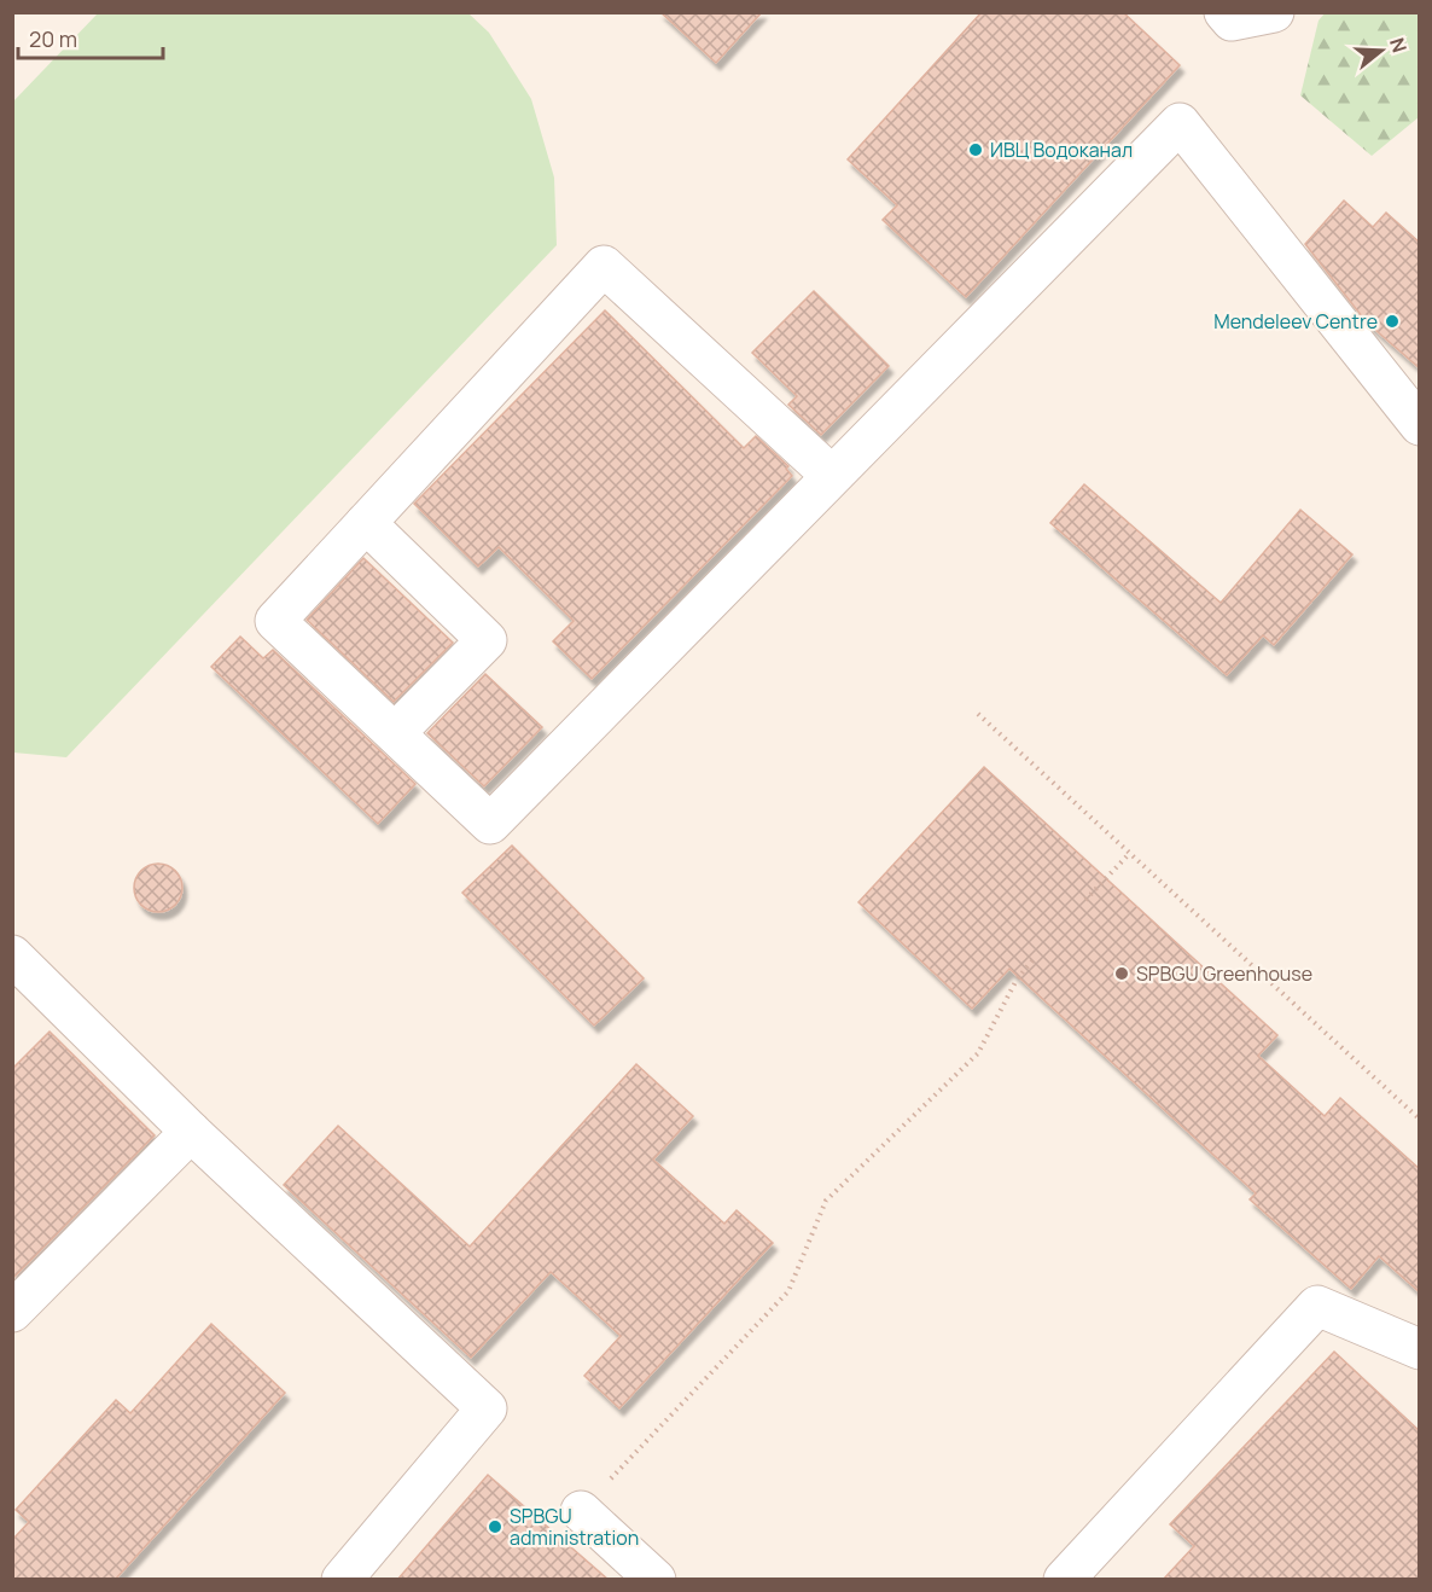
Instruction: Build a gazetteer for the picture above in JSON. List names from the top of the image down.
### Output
{
  "places": [
    "ИВЦ Водоканал",
    "Mendeleev Centre",
    "SPBGU Greenhouse",
    "SPBGU administration"
  ],
  "scale_bar": "20 m",
  "north": "right"
}
